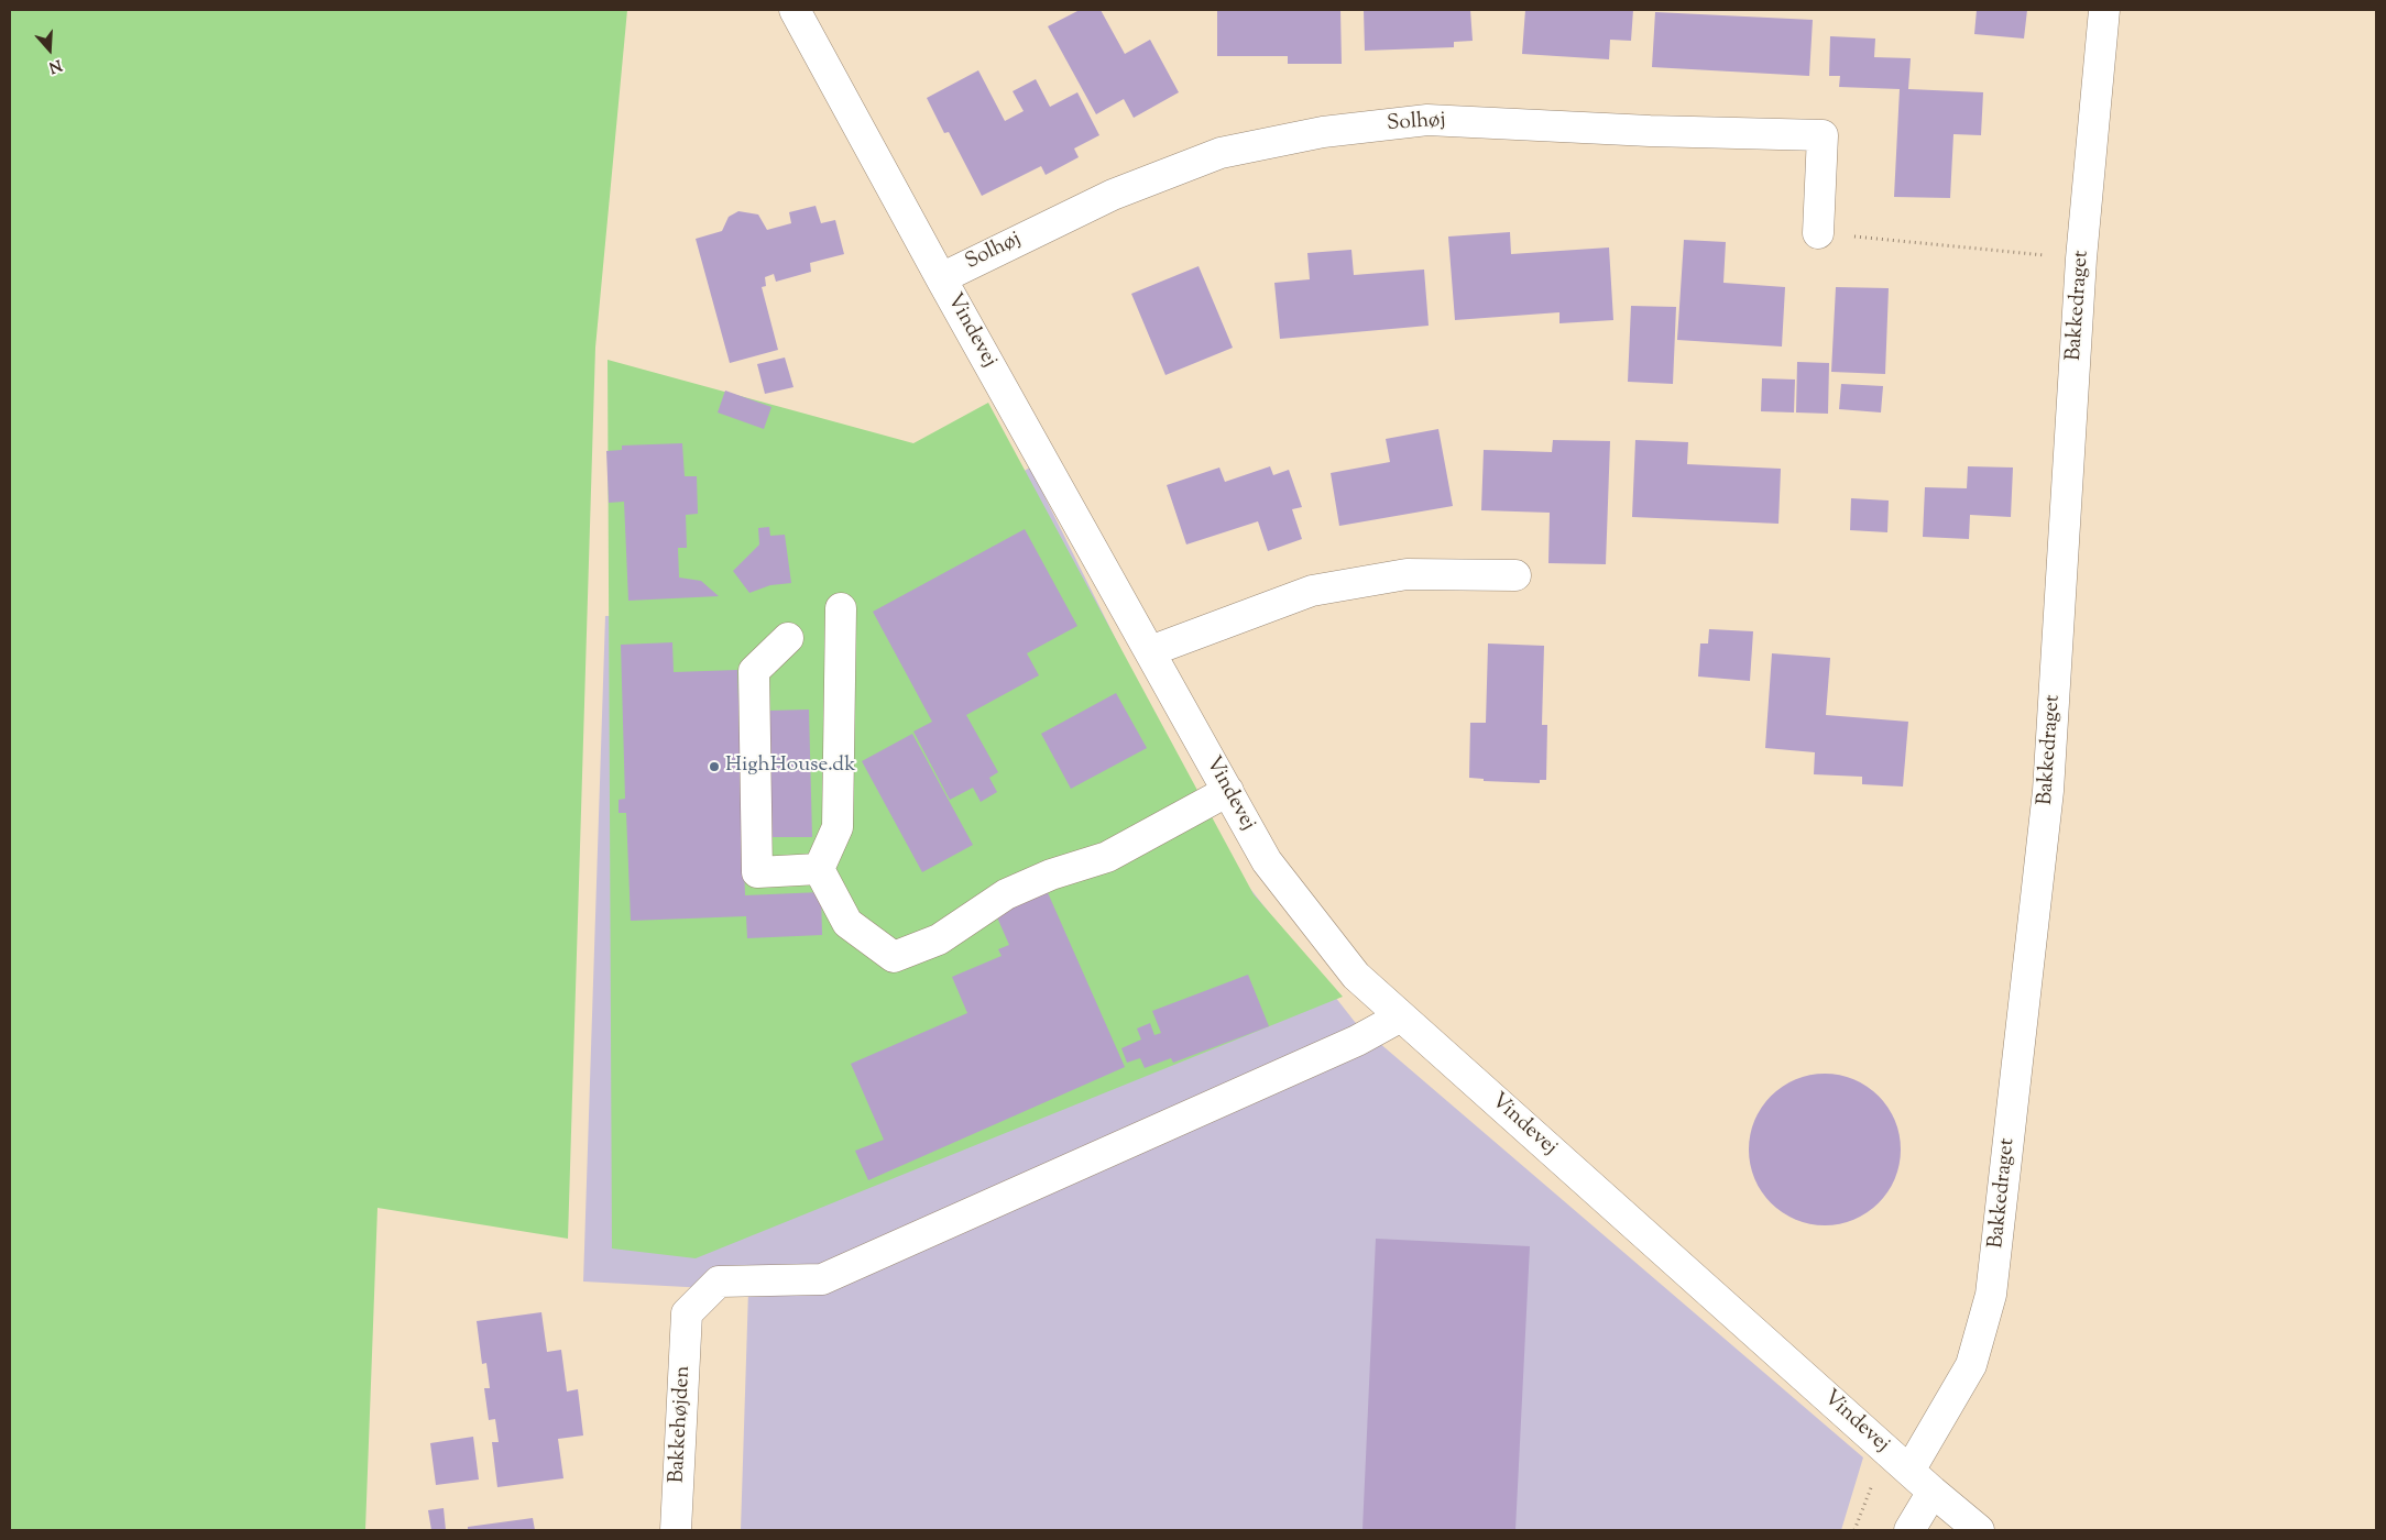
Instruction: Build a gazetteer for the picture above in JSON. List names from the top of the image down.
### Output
{
  "streets": {
    "street": [
      "Solhøj",
      "Bakkedraget",
      "Vindevej",
      "Bakkehøjden"
    ]
  },
  "crossings": [
    ["Solhøj", "Vindevej"],
    ["Bakkedraget", "Vindevej"],
    ["Vindevej", "Bakkehøjden"]
  ],
  "places": ["HighHouse.dk"],
  "north": "bottom"
}
